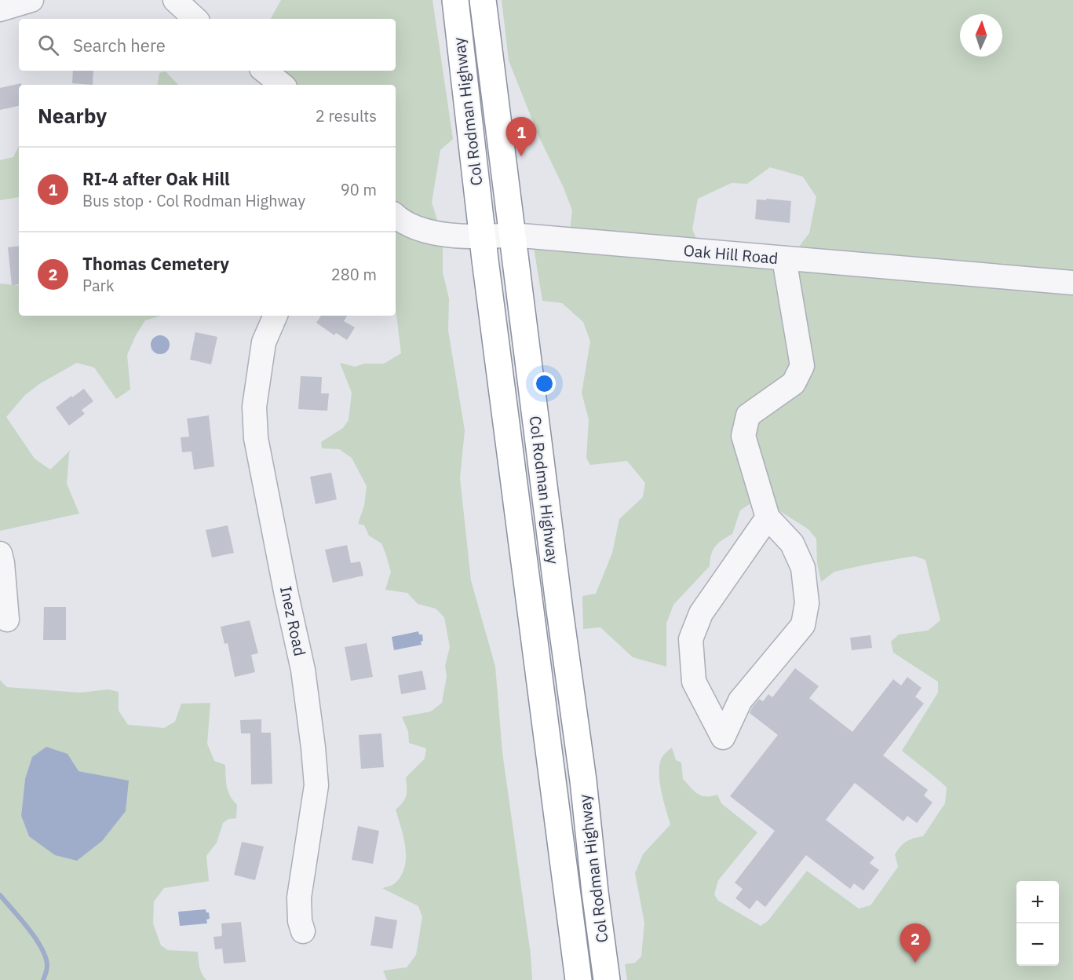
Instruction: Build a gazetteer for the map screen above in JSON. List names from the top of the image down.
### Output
{
  "streets": {
    "highway": ["Col Rodman Highway"],
    "street": ["Oak Hill Road", "Inez Road"]
  },
  "crossings": [
    ["Col Rodman Highway", "Oak Hill Road"]
  ],
  "north": "top",
  "page": {
    "search": "Search here",
    "heading": ["Nearby", "2 results"],
    "pins": ["1", "2"],
    "list": [
      {
        "mark": "1",
        "name": "RI-4 after Oak Hill",
        "note": "Bus stop · Col Rodman Highway",
        "value": "90 m"
      },
      {
        "mark": "2",
        "name": "Thomas Cemetery",
        "note": "Park",
        "value": "280 m"
      }
    ],
    "map_buttons": ["+", "−"]
  }
}
